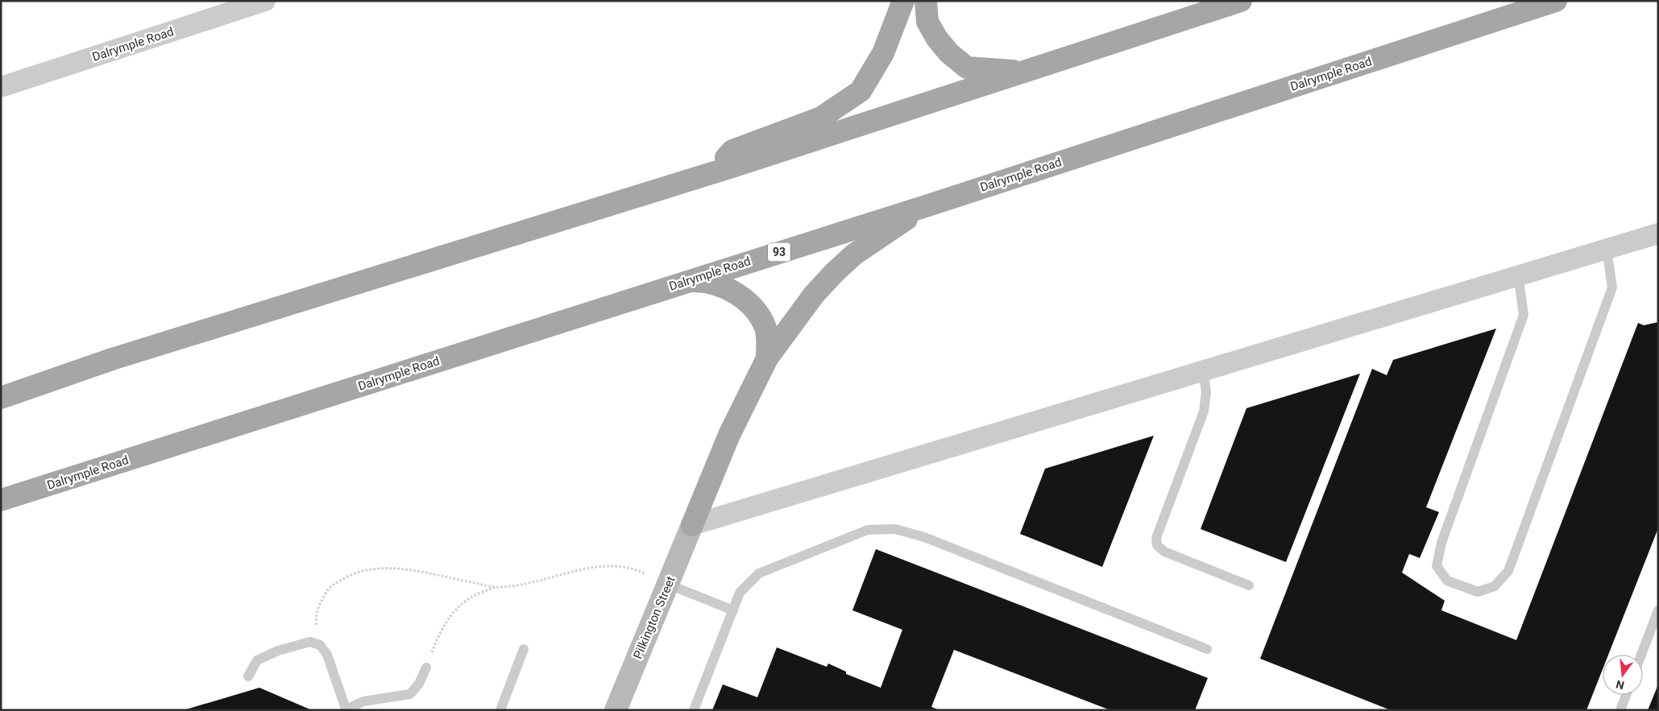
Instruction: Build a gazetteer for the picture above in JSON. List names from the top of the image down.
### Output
{
  "streets": {
    "main road": ["Dalrymple Road", "93"],
    "street": ["Pilkington Street"]
  },
  "north": "bottom"
}
